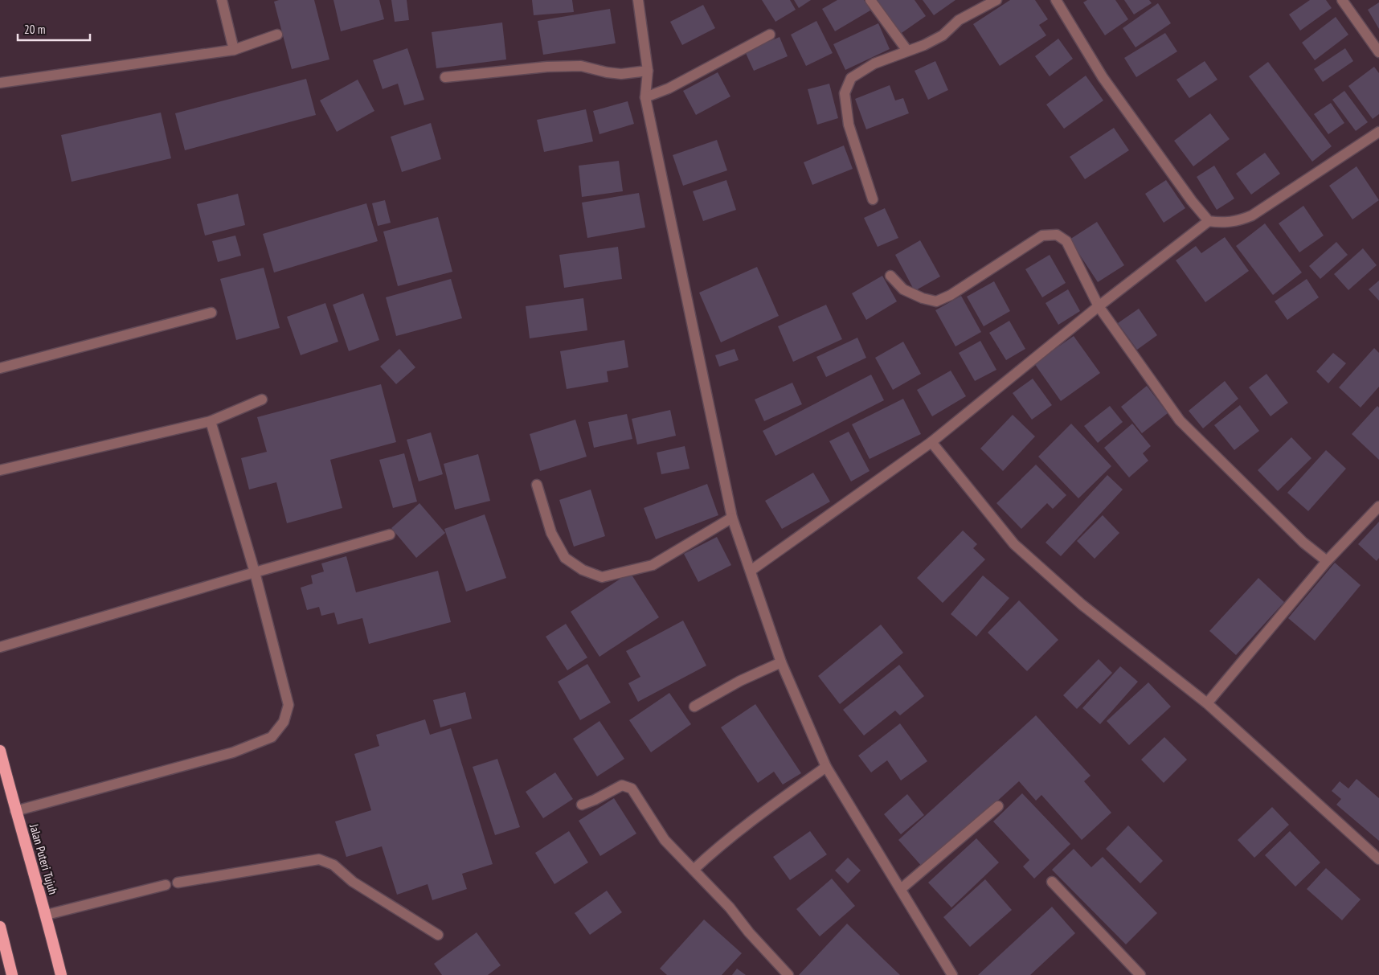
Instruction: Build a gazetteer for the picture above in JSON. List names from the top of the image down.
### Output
{
  "streets": {
    "highway": ["Jalan Puteri Tujuh"]
  },
  "scale_bar": "20 m"
}
